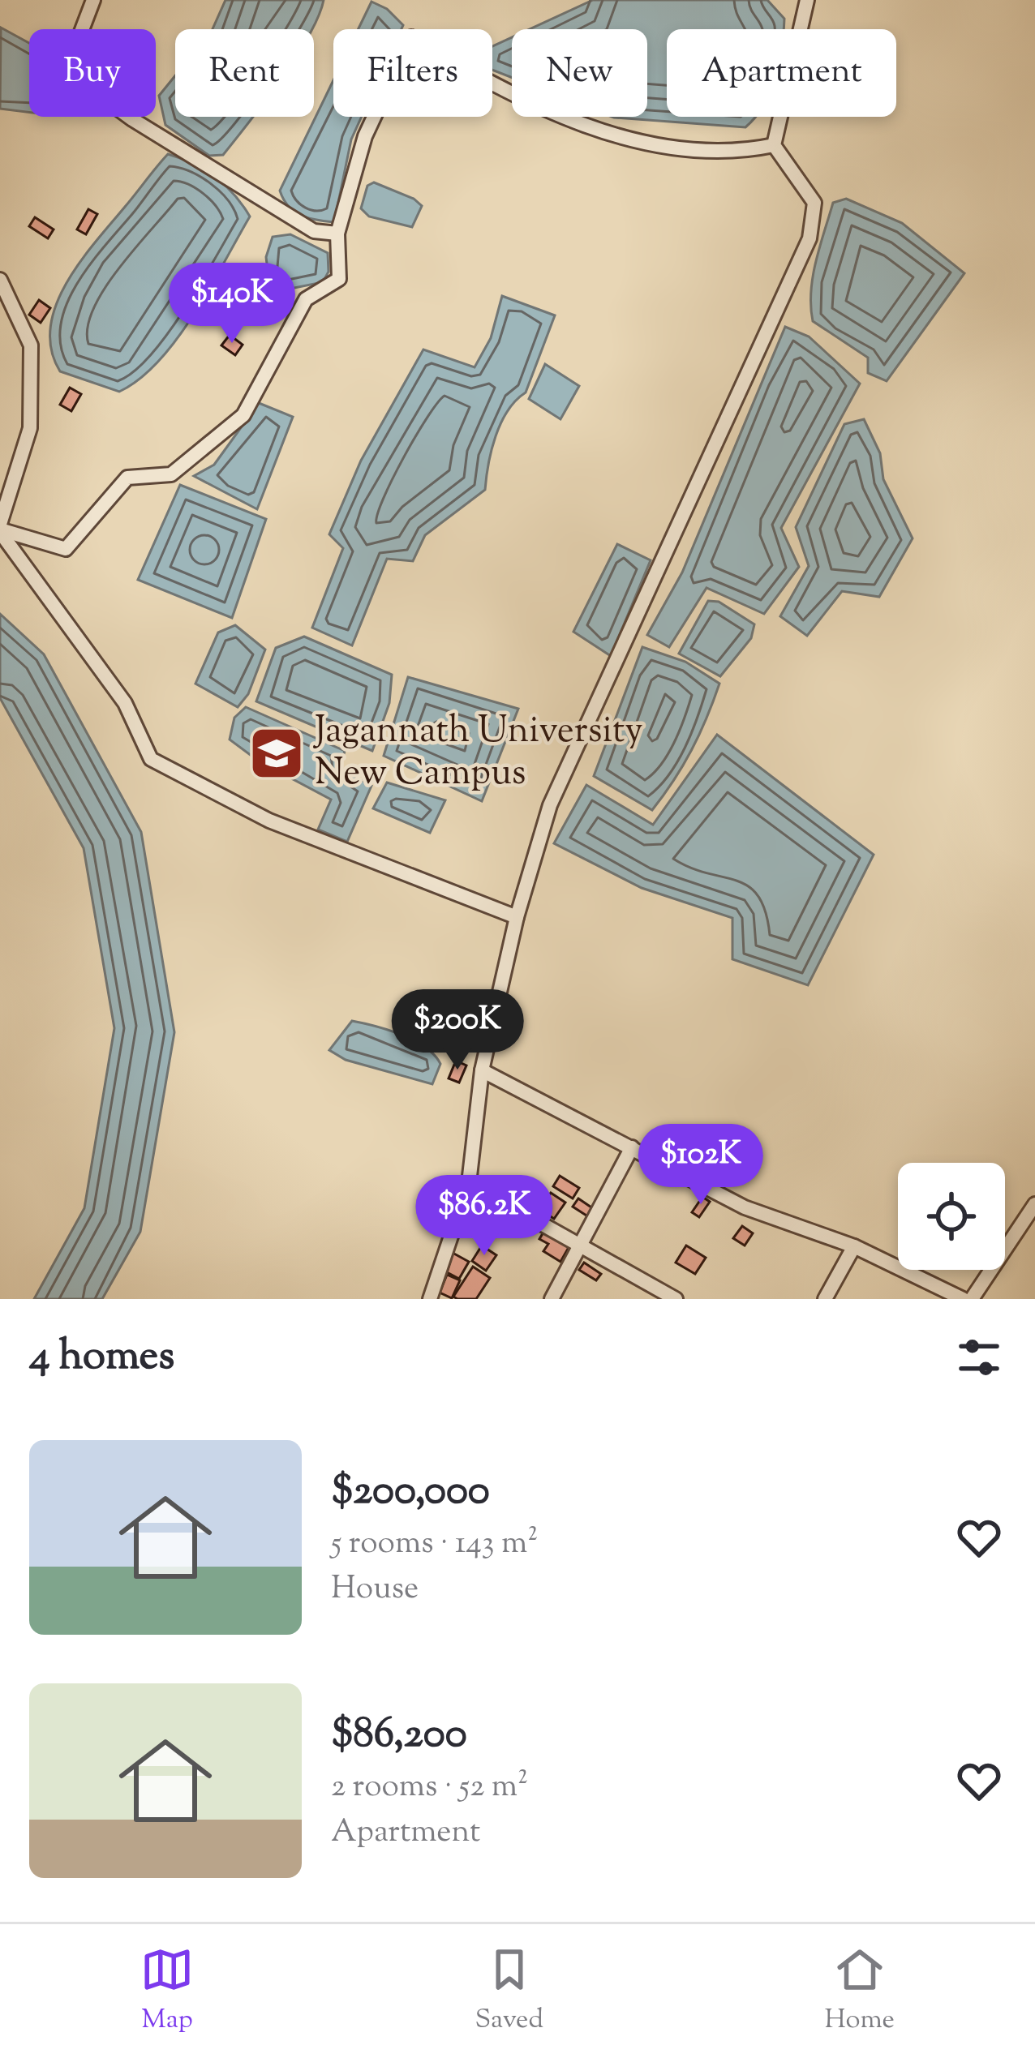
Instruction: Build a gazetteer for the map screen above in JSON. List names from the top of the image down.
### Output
{
  "places": {
    "school or university": ["Jagannath University New Campus"]
  },
  "page": {
    "chip": [
      "Buy",
      "Rent",
      "Filters",
      "New",
      "Apartment"
    ],
    "price": [
      "$140K",
      "$200K",
      "$102K",
      "$86.2K"
    ],
    "heading": "4 homes",
    "list": [
      {
        "name": "$200,000",
        "note": "5 rooms · 143 m² · House"
      },
      {
        "name": "$86,200",
        "note": "2 rooms · 52 m² · Apartment"
      }
    ],
    "tabs": ["Map", "Saved", "Home"]
  }
}
